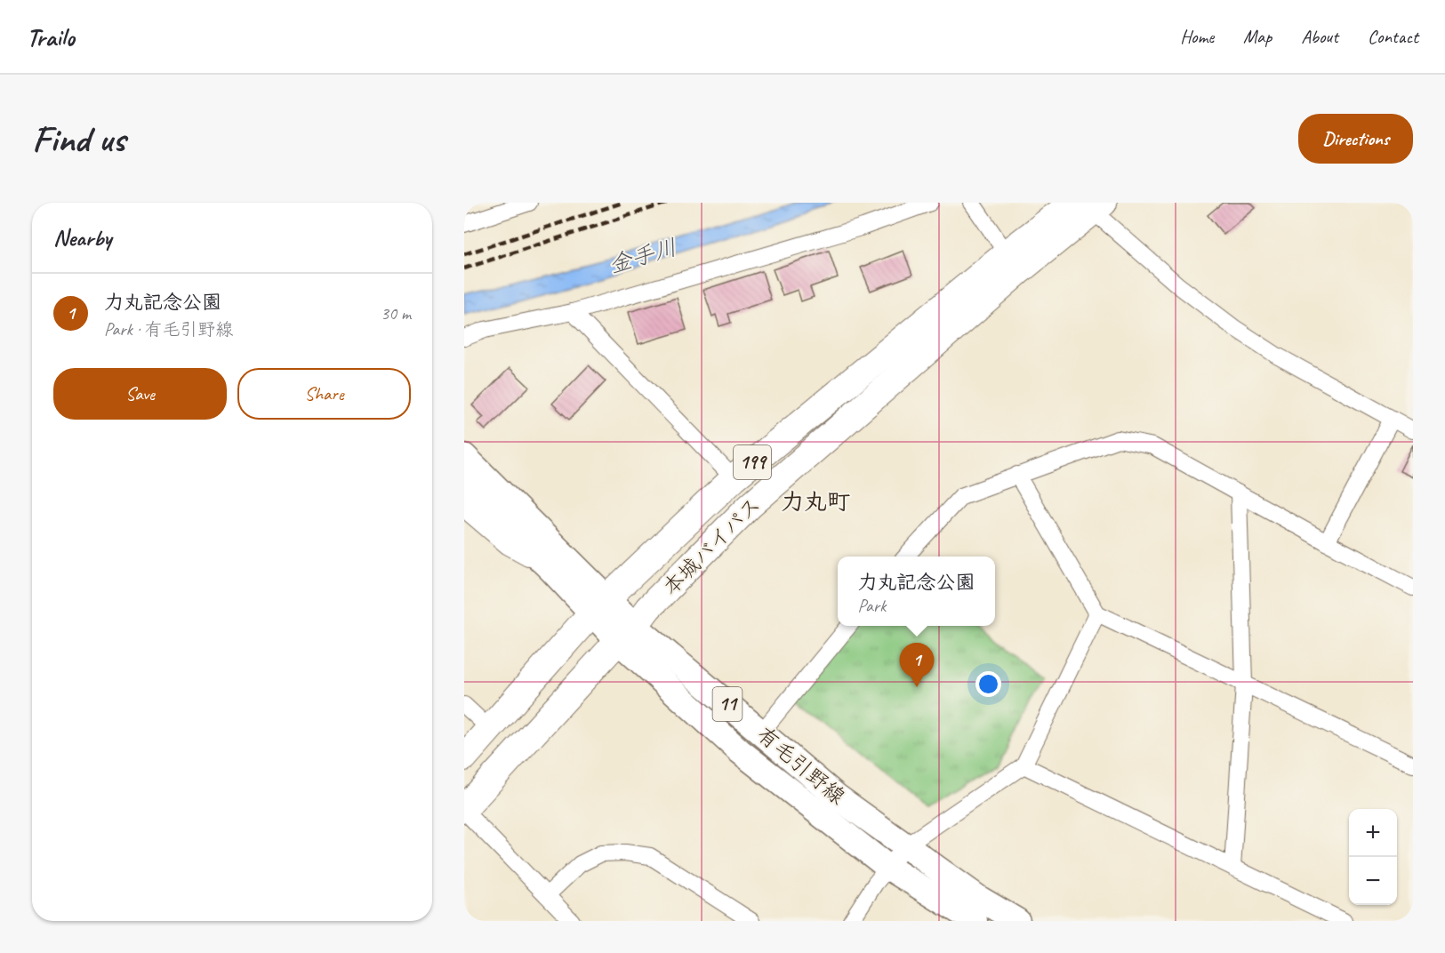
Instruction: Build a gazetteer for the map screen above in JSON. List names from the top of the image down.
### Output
{
  "streets": {
    "highway": ["199", "本城バイパス"],
    "main road": ["11", "有毛引野線"]
  },
  "crossings": [
    ["本城バイパス", "有毛引野線"]
  ],
  "districts": ["力丸町"],
  "water": ["金手川"],
  "page": {
    "header": "Trailo",
    "nav": [
      "Home",
      "Map",
      "About",
      "Contact"
    ],
    "buttons": [
      "Directions",
      ["Save", "Share"]
    ],
    "title": "Find us",
    "heading": "Nearby",
    "list": [
      {
        "mark": "1",
        "name": "力丸記念公園",
        "note": "Park · 有毛引野線",
        "value": "30 m"
      }
    ],
    "popup": ["力丸記念公園", "Park"],
    "pins": "1",
    "map_buttons": ["+", "−"]
  }
}
